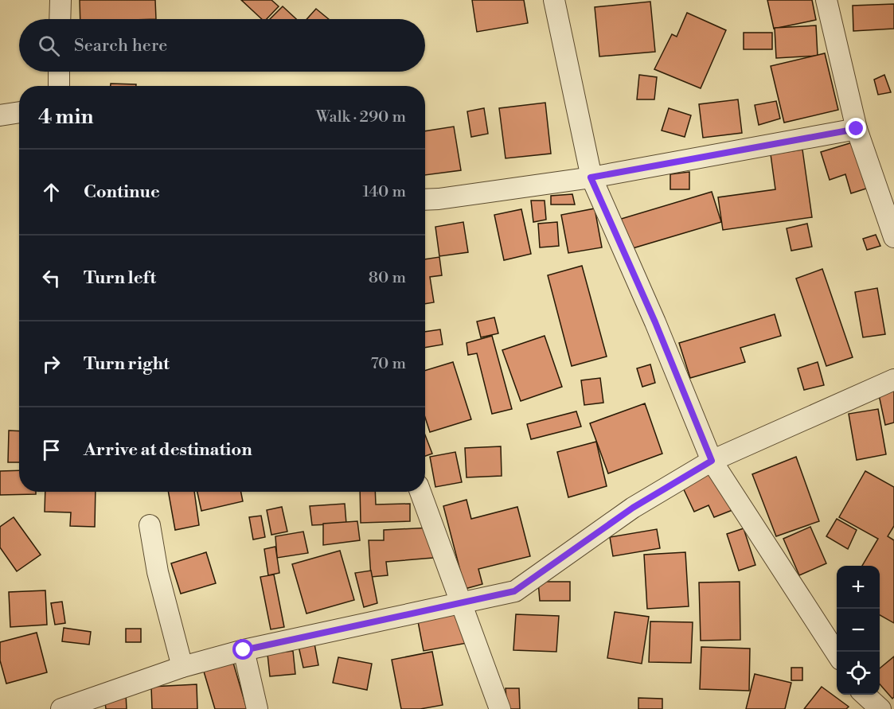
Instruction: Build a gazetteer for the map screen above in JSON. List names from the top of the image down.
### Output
{
  "page": {
    "search": "Search here",
    "heading": ["4 min", "Walk · 290 m"],
    "list": [
      ["Continue", "140 m"],
      ["Turn left", "80 m"],
      ["Turn right", "70 m"],
      "Arrive at destination"
    ],
    "map_buttons": ["+", "−"]
  }
}
